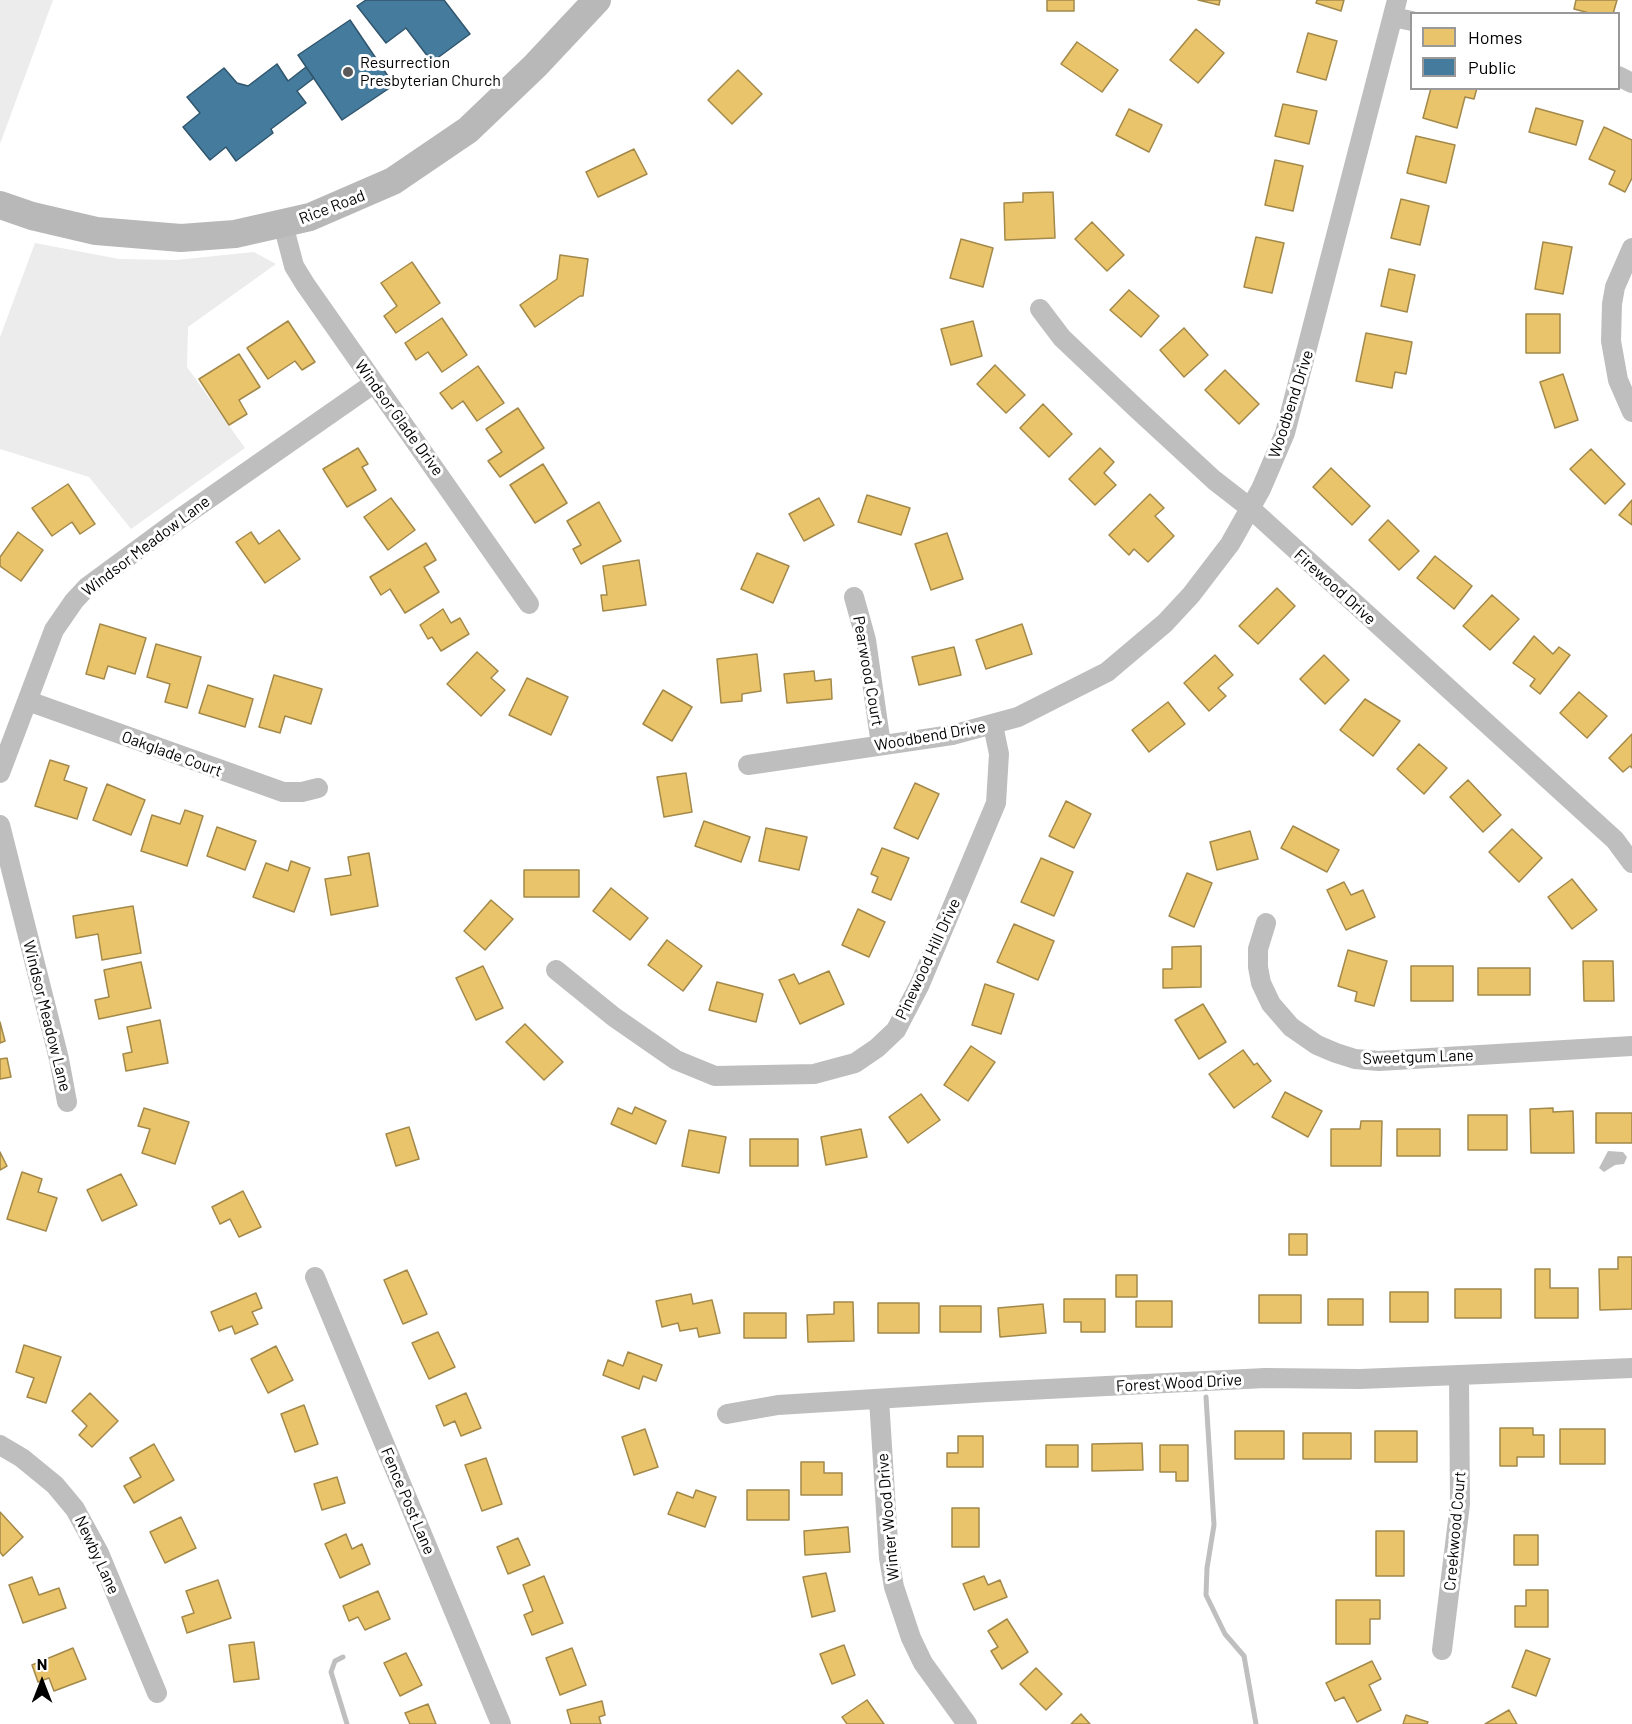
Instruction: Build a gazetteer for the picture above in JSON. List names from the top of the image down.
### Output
{
  "streets": {
    "street": [
      "Rice Road",
      "Woodbend Drive",
      "Windsor Glade Drive",
      "Windsor Meadow Lane",
      "Firewood Drive",
      "Pearwood Court",
      "Oakglade Court",
      "Pinewood Hill Drive",
      "Sweetgum Lane",
      "Forest Wood Drive",
      "Fence Post Lane",
      "Winter Wood Drive",
      "Creekwood Court",
      "Newby Lane"
    ]
  },
  "crossings": [
    ["Rice Road", "Windsor Glade Drive"],
    ["Woodbend Drive", "Firewood Drive"],
    ["Woodbend Drive", "Pearwood Court"],
    ["Woodbend Drive", "Pinewood Hill Drive"],
    ["Windsor Glade Drive", "Windsor Meadow Lane"],
    ["Windsor Meadow Lane", "Oakglade Court"],
    ["Forest Wood Drive", "Winter Wood Drive"],
    ["Forest Wood Drive", "Creekwood Court"]
  ],
  "places": ["Resurrection Presbyterian Church"],
  "legend": ["Homes", "Public"],
  "north": "top"
}
